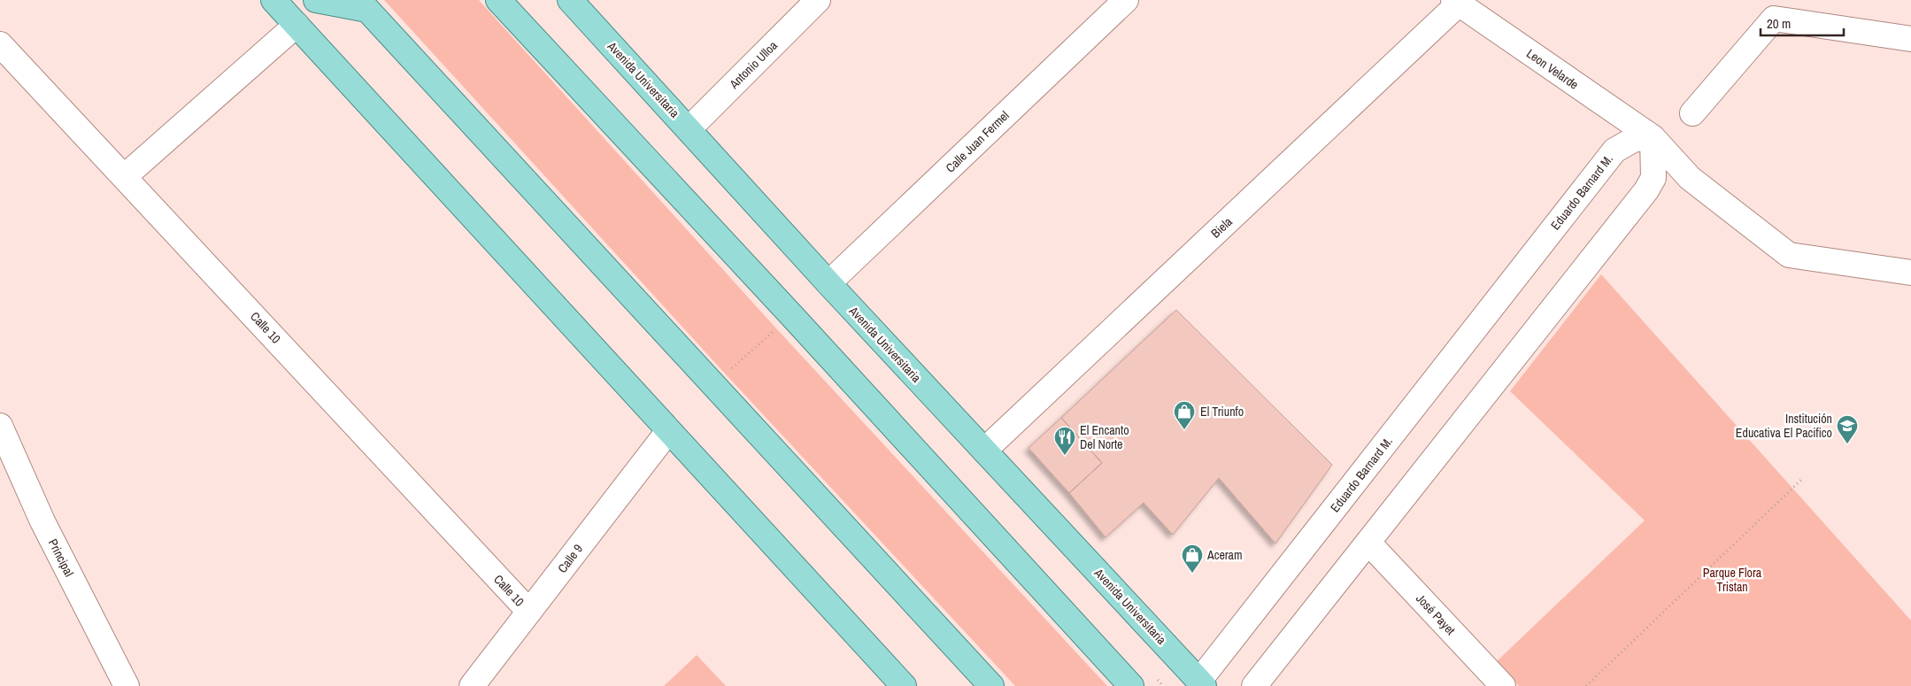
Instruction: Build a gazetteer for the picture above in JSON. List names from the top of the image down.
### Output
{
  "streets": {
    "main road": ["Avenida Universitaria"],
    "street": [
      "Antonio Ulloa",
      "Leon Velarde",
      "Calle Juan Fermel",
      "Eduardo Barnard M.",
      "Biela",
      "Calle 10",
      "Principal",
      "Calle 9",
      "José Payet"
    ]
  },
  "crossings": [
    ["Antonio Ulloa", "Avenida Universitaria"],
    ["Leon Velarde", "Eduardo Barnard M."],
    ["Leon Velarde", "Biela"],
    ["Avenida Universitaria", "Calle Juan Fermel"],
    ["Avenida Universitaria", "Eduardo Barnard M."],
    ["Avenida Universitaria", "Biela"],
    ["Calle 10", "Calle 9"]
  ],
  "parks": ["Parque Flora Tristan"],
  "places": {
    "shop": ["El Triunfo", "Aceram"],
    "school or university": ["Institución Educativa El Pacifico"],
    "restaurant": ["El Encanto Del Norte"]
  },
  "scale_bar": "20 m"
}
